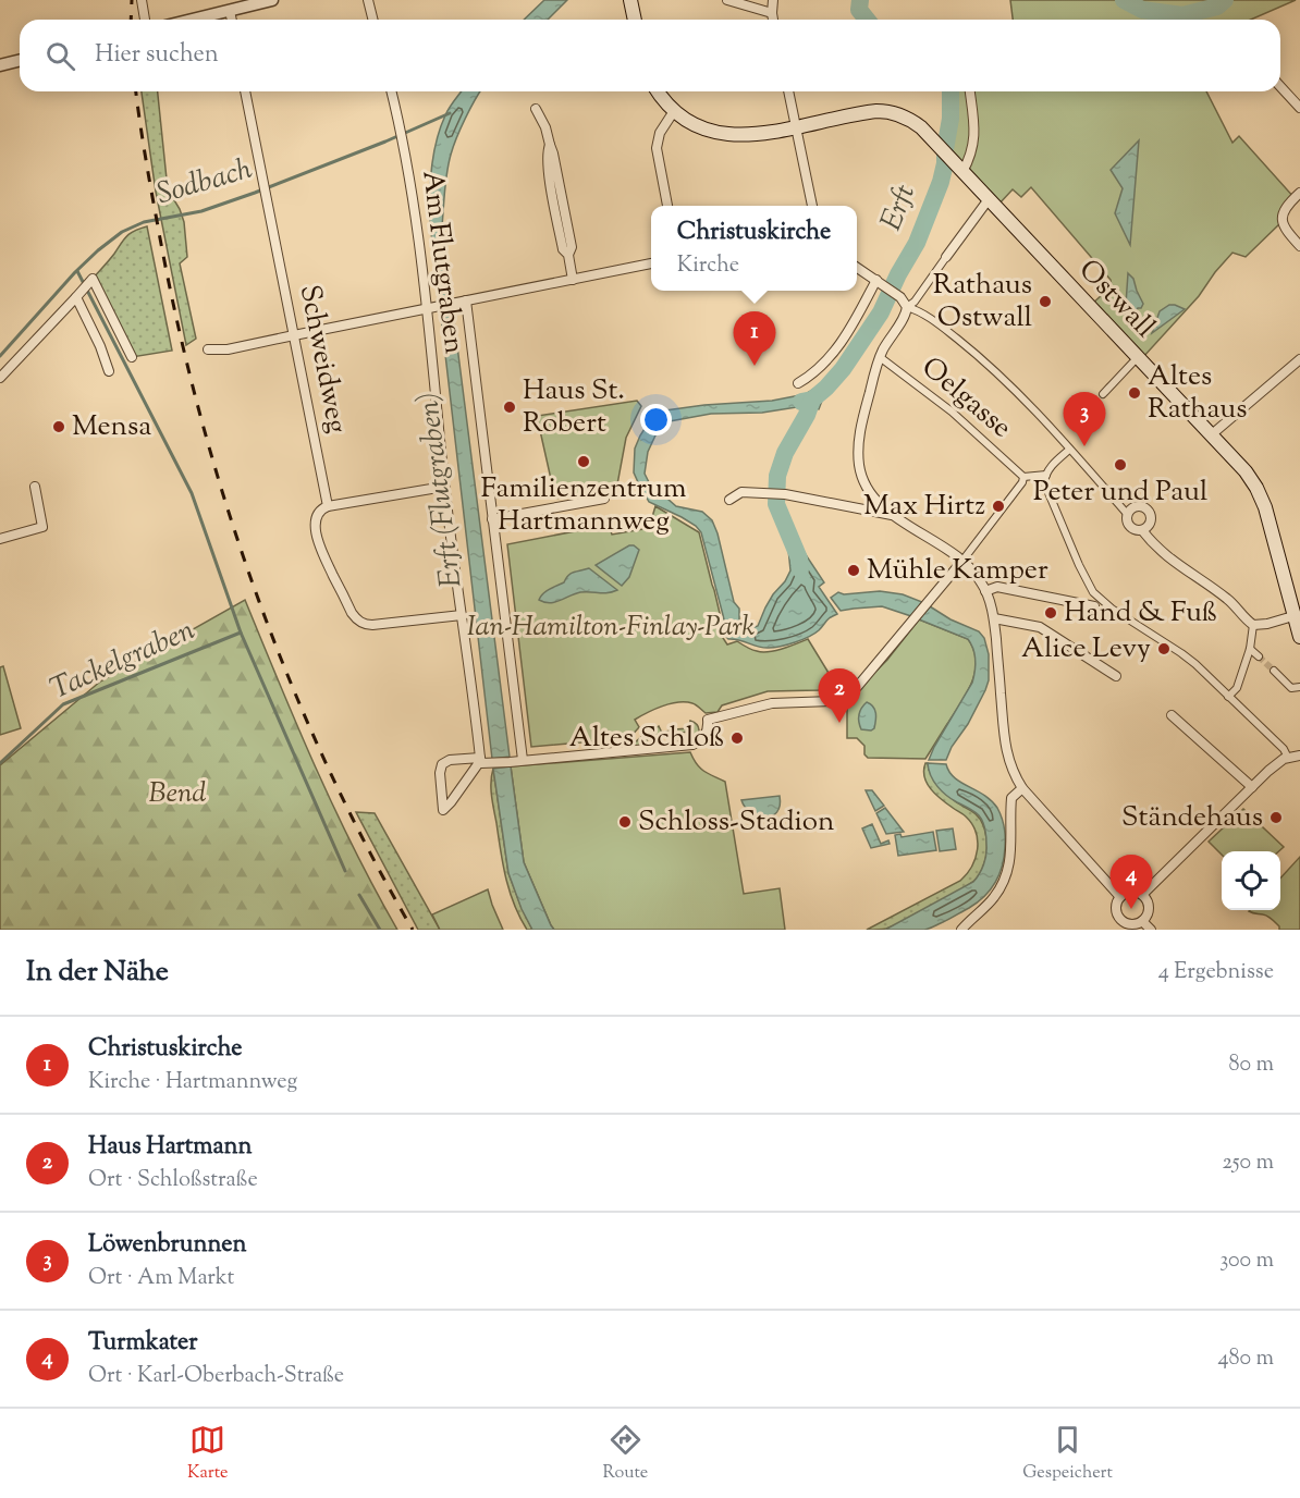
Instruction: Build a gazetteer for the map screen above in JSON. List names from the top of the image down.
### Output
{
  "streets": {
    "main road": ["Ostwall"],
    "street": ["Am Flutgraben", "Schweidweg", "Oelgasse"]
  },
  "water": [
    "Sodbach",
    "Erft",
    "Erft (Flutgraben)",
    "Tackelgraben"
  ],
  "parks": ["Ian-Hamilton-Finlay-Park", "Bend"],
  "places": [
    "Rathaus Ostwall",
    "Altes Rathaus",
    "Haus St. Robert",
    "Mensa",
    "Familienzentrum Hartmannweg",
    "Peter und Paul",
    "Max Hirtz",
    "Mühle Kamper",
    "Hand & Fuß",
    "Alice Levy",
    "Altes Schloß",
    "Ständehaus",
    "Schloss-Stadion"
  ],
  "page": {
    "search": "Hier suchen",
    "popup": ["Christuskirche", "Kirche"],
    "pins": [
      "1",
      "3",
      "2",
      "4"
    ],
    "heading": ["In der Nähe", "4 Ergebnisse"],
    "list": [
      {
        "mark": "1",
        "name": "Christuskirche",
        "note": "Kirche · Hartmannweg",
        "value": "80 m"
      },
      {
        "mark": "2",
        "name": "Haus Hartmann",
        "note": "Ort · Schloßstraße",
        "value": "250 m"
      },
      {
        "mark": "3",
        "name": "Löwenbrunnen",
        "note": "Ort · Am Markt",
        "value": "300 m"
      },
      {
        "mark": "4",
        "name": "Turmkater",
        "note": "Ort · Karl-Oberbach-Straße",
        "value": "480 m"
      }
    ],
    "nav": ["Karte", "Route", "Gespeichert"]
  }
}
